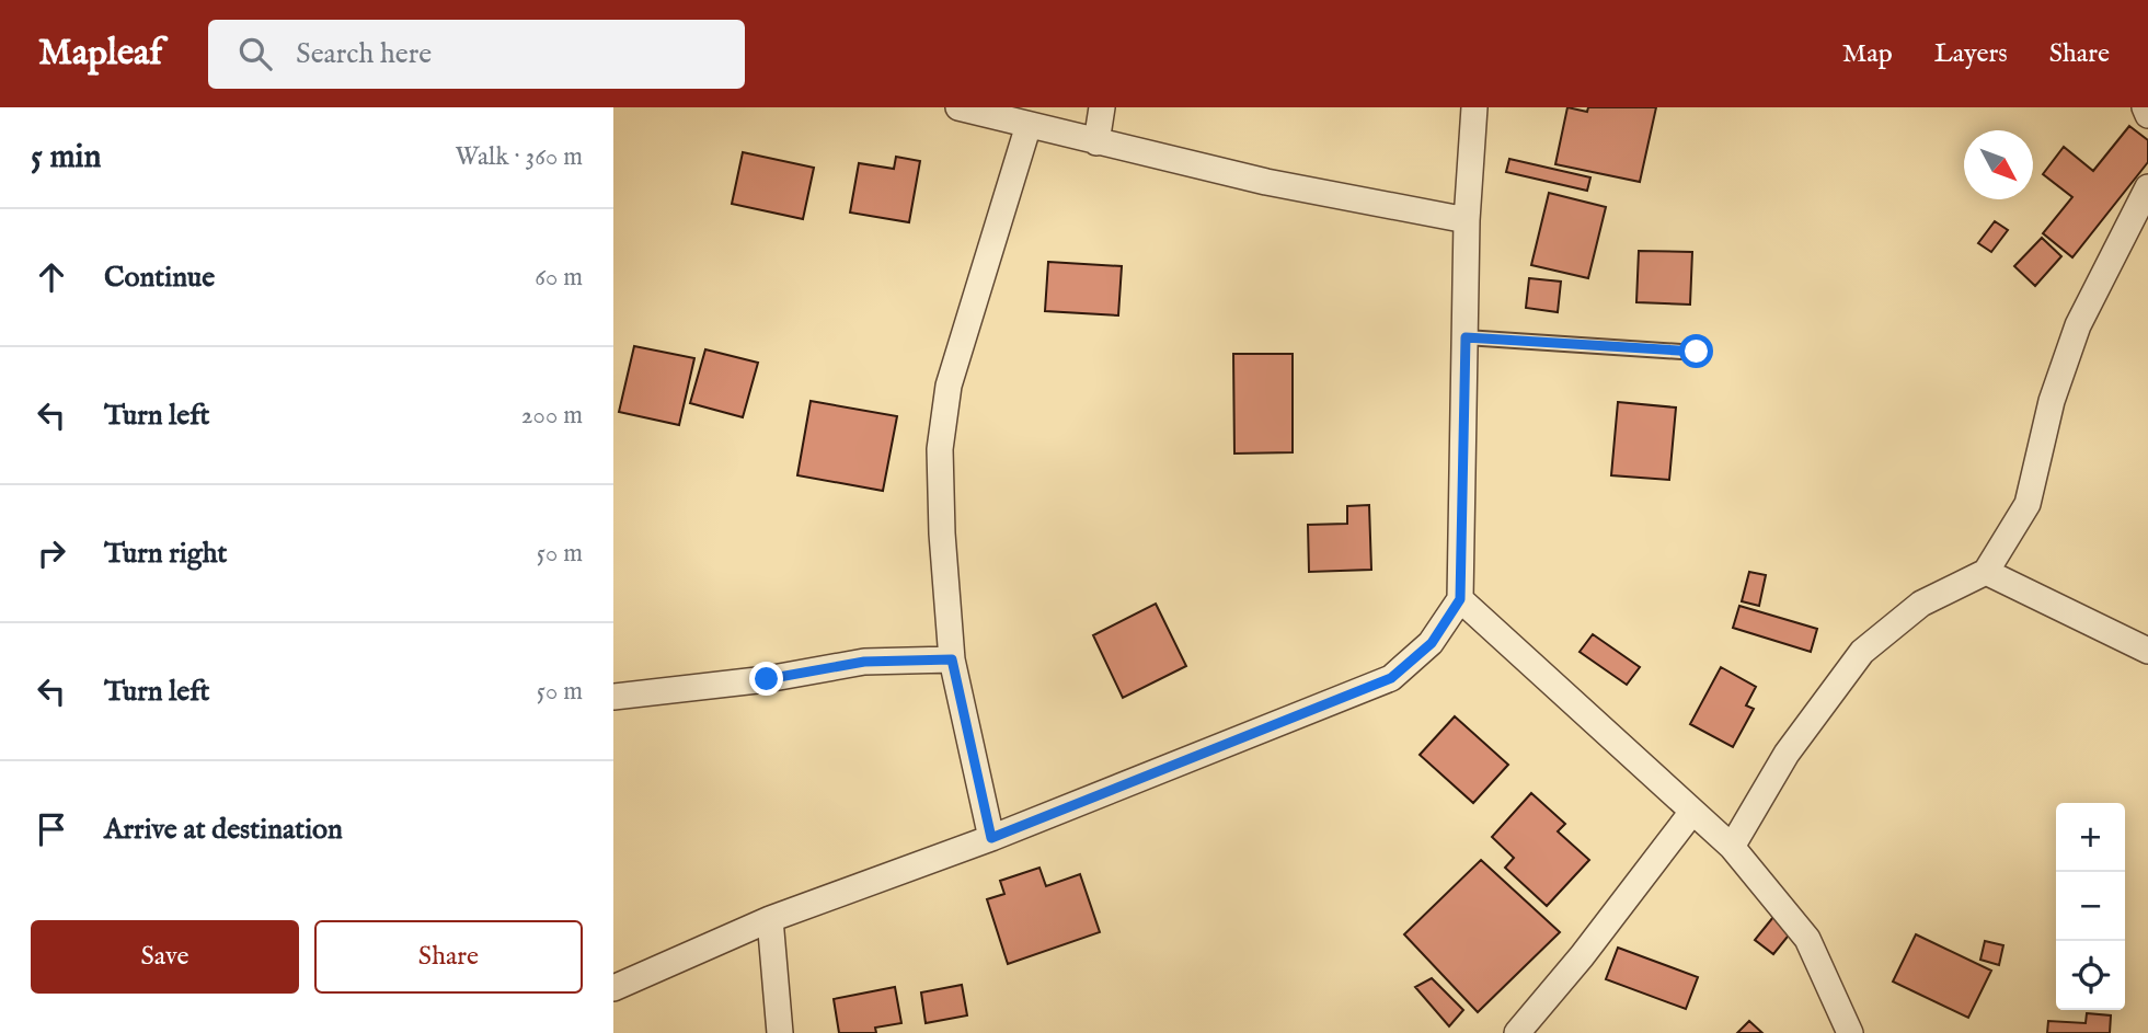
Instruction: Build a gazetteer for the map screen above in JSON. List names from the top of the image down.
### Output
{
  "north": "bottom right",
  "page": {
    "header": "Mapleaf",
    "search": "Search here",
    "nav": ["Map", "Layers", "Share"],
    "heading": ["5 min", "Walk · 360 m"],
    "list": [
      ["Continue", "60 m"],
      ["Turn left", "200 m"],
      ["Turn right", "50 m"],
      ["Turn left", "50 m"],
      "Arrive at destination"
    ],
    "map_buttons": ["+", "−"],
    "buttons": ["Save", "Share"]
  }
}
